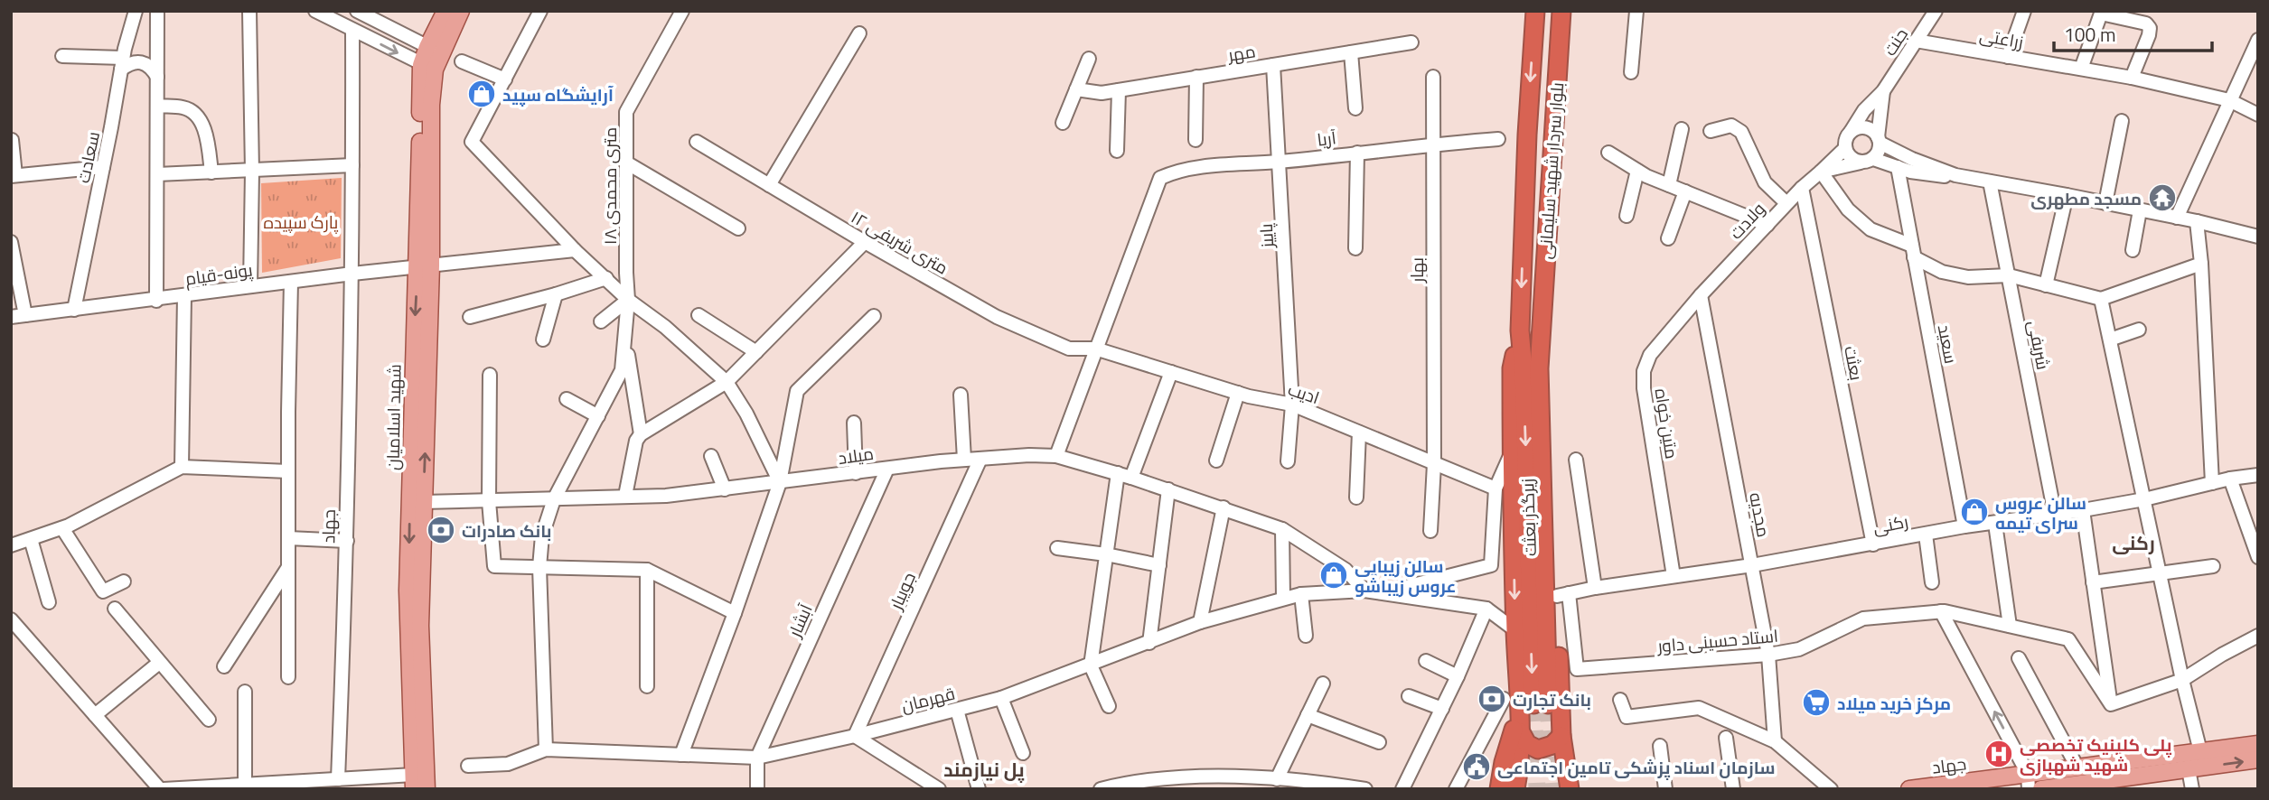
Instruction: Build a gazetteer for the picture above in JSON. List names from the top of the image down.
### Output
{
  "streets": {
    "highway": ["بلوار سردار شهید سلیمانی", "زیرگذر بعثت"],
    "main road": ["شهید اسلامیان", "جهاد"],
    "street": [
      "زراعتی",
      "جنت",
      "مهر",
      "آریا",
      "سعادت",
      "۱۸ متری محمدی",
      "ولادت",
      "پاییز",
      "۱۲ متری شریفی",
      "بهار",
      "پونه-قیام",
      "سعید",
      "شریفی",
      "بعثت",
      "ادیب",
      "متین خواه",
      "میلاد",
      "مجدیه",
      "رکنی",
      "جویبار",
      "آبشار",
      "استاد حسینی داور",
      "قهرمان"
    ]
  },
  "crossings": [
    ["زراعتی", "جنت"],
    ["جنت", "ولادت"],
    ["مهر", "پاییز"],
    ["آریا", "پاییز"],
    ["آریا", "۱۲ متری شریفی"],
    ["آریا", "بهار"],
    ["آریا", "ادیب"],
    ["سعادت", "پونه-قیام"],
    ["بلوار سردار شهید سلیمانی", "زیرگذر بعثت"],
    ["ولادت", "بعثت"],
    ["ولادت", "متین خواه"],
    ["ولادت", "مجدیه"],
    ["پاییز", "ادیب"],
    ["۱۲ متری شریفی", "ادیب"],
    ["بهار", "ادیب"],
    ["پونه-قیام", "شهید اسلامیان"],
    ["پونه-قیام", "جهاد"],
    ["سعید", "رکنی"],
    ["شریفی", "رکنی"],
    ["بعثت", "رکنی"],
    ["شهید اسلامیان", "میلاد"],
    ["متین خواه", "مجدیه"],
    ["متین خواه", "رکنی"],
    ["میلاد", "جویبار"],
    ["میلاد", "آبشار"],
    ["میلاد", "قهرمان"],
    ["مجدیه", "رکنی"],
    ["مجدیه", "استاد حسینی داور"],
    ["رکنی", "استاد حسینی داور"],
    ["جویبار", "قهرمان"],
    ["آبشار", "قهرمان"]
  ],
  "districts": ["رکنی", "پل نیازمند"],
  "parks": ["پارک سپیده"],
  "places": {
    "shop": ["آرایشگاه سپید", "سالن عروس سرای تیمه", "سالن زیبایی عروس زیباشو"],
    "temple": ["مسجد مطهری"],
    "bank": ["بانک صادرات", "بانک تجارت"],
    "supermarket": ["مرکز خرید میلاد"],
    "hospital": ["پلی کلینیک تخصصی شهید شهبازی"],
    "public building": ["سازمان اسناد پزشکی تامین اجتماعی"]
  },
  "scale_bar": "100 m"
}
